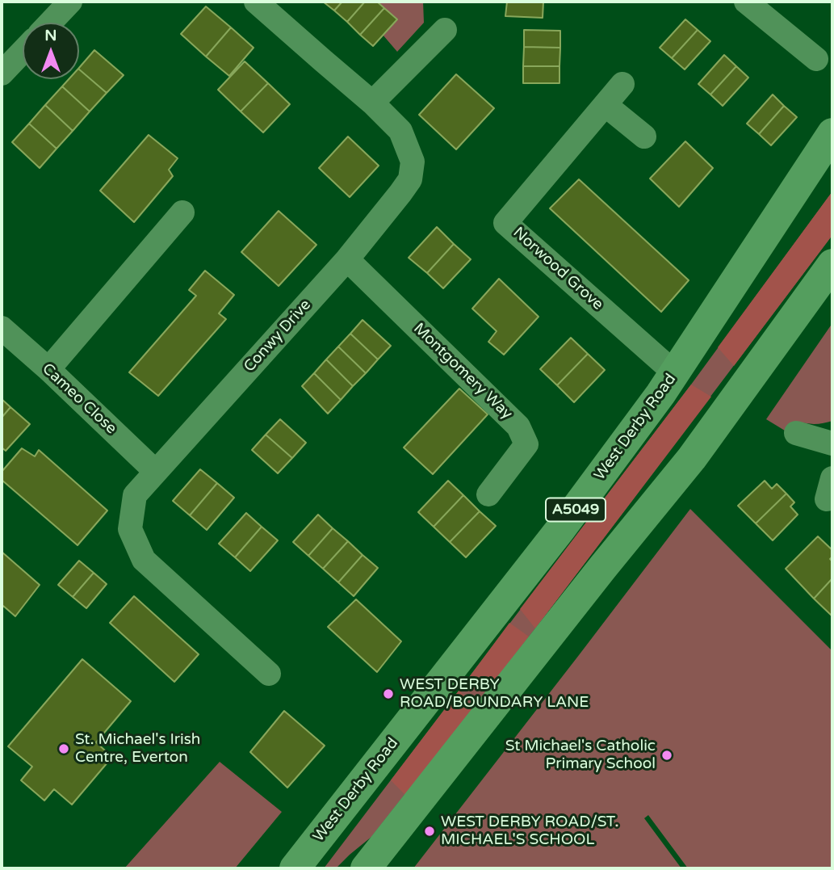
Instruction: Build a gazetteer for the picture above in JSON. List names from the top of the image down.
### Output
{
  "streets": {
    "highway": ["West Derby Road", "A5049"],
    "street": [
      "Norwood Grove",
      "Conwy Drive",
      "Montgomery Way",
      "Cameo Close"
    ]
  },
  "crossings": [
    ["Norwood Grove", "West Derby Road"],
    ["Conwy Drive", "Montgomery Way"],
    ["Conwy Drive", "Cameo Close"]
  ],
  "places": [
    "WEST DERBY ROAD/BOUNDARY LANE",
    "St. Michael's Irish Centre, Everton",
    "St Michael's Catholic Primary School",
    "WEST DERBY ROAD/ST. MICHAEL'S SCHOOL"
  ],
  "north": "top"
}
